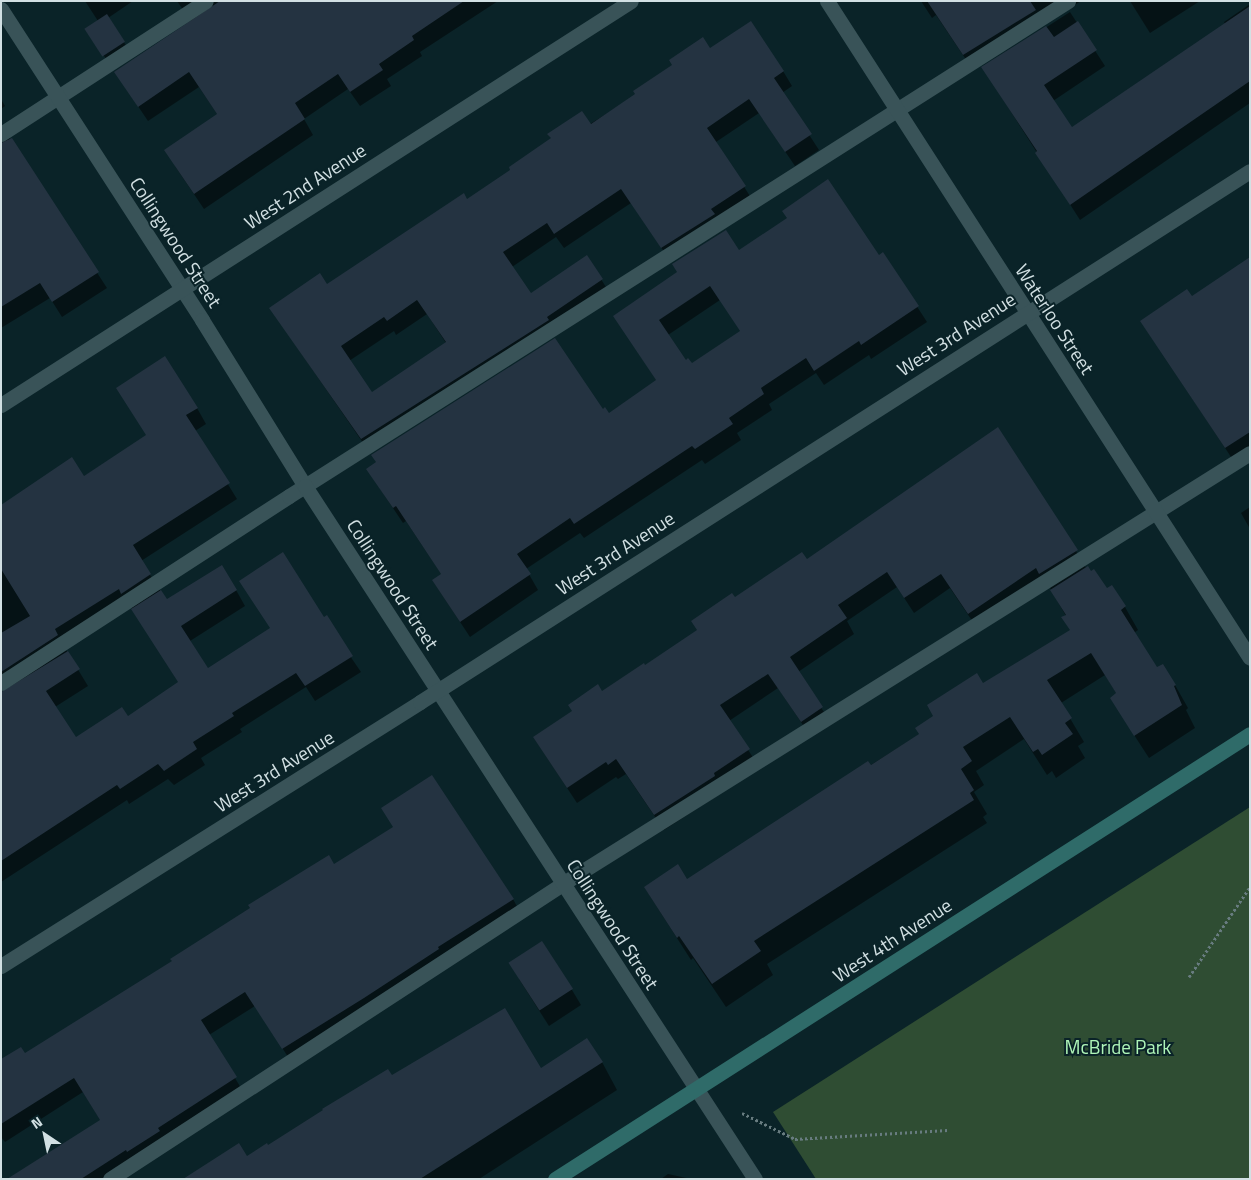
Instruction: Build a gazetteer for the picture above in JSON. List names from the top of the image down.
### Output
{
  "streets": {
    "main road": ["West 4th Avenue"],
    "street": [
      "West 2nd Avenue",
      "Collingwood Street",
      "Waterloo Street",
      "West 3rd Avenue"
    ]
  },
  "crossings": [
    ["West 2nd Avenue", "Collingwood Street"],
    ["Collingwood Street", "West 3rd Avenue"],
    ["Collingwood Street", "West 4th Avenue"],
    ["Waterloo Street", "West 3rd Avenue"]
  ],
  "parks": ["McBride Park"],
  "north": "top left"
}
